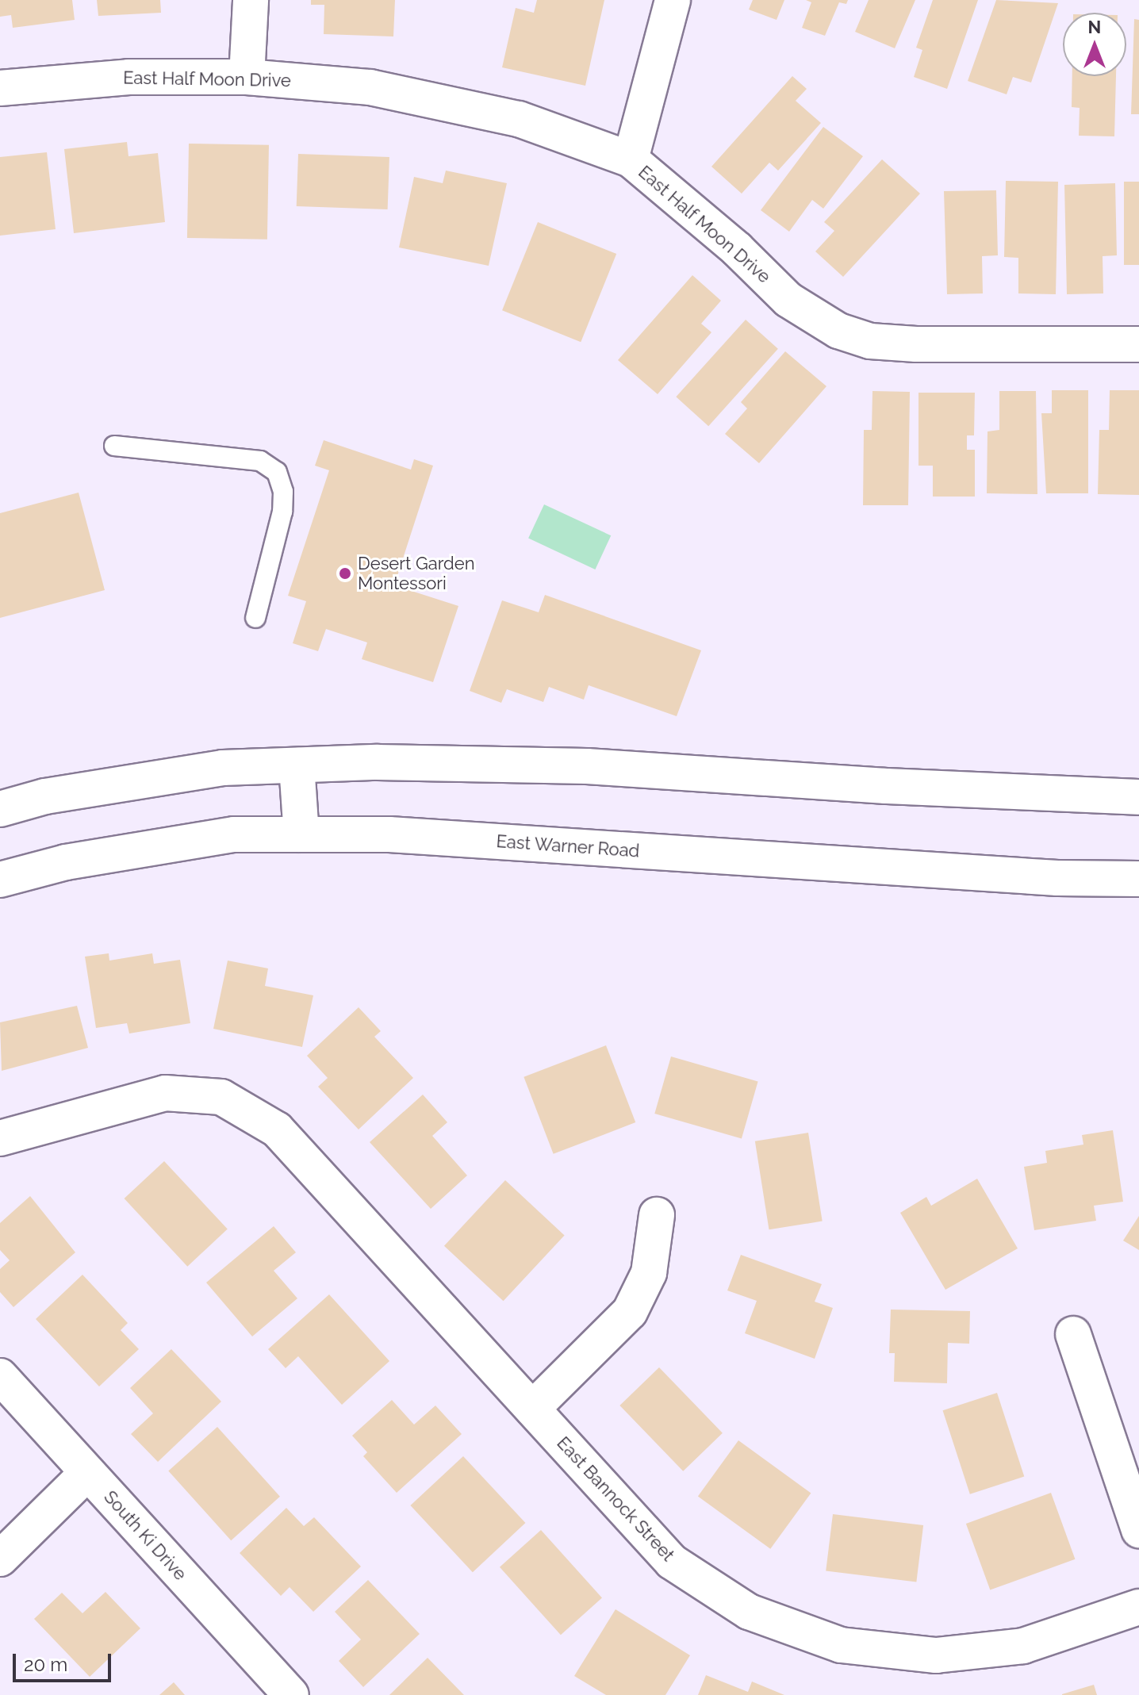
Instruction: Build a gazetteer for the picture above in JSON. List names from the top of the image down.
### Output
{
  "streets": {
    "street": [
      "East Half Moon Drive",
      "East Warner Road",
      "East Bannock Street",
      "South Ki Drive"
    ]
  },
  "places": ["Desert Garden Montessori"],
  "scale_bar": "20 m",
  "north": "top"
}
